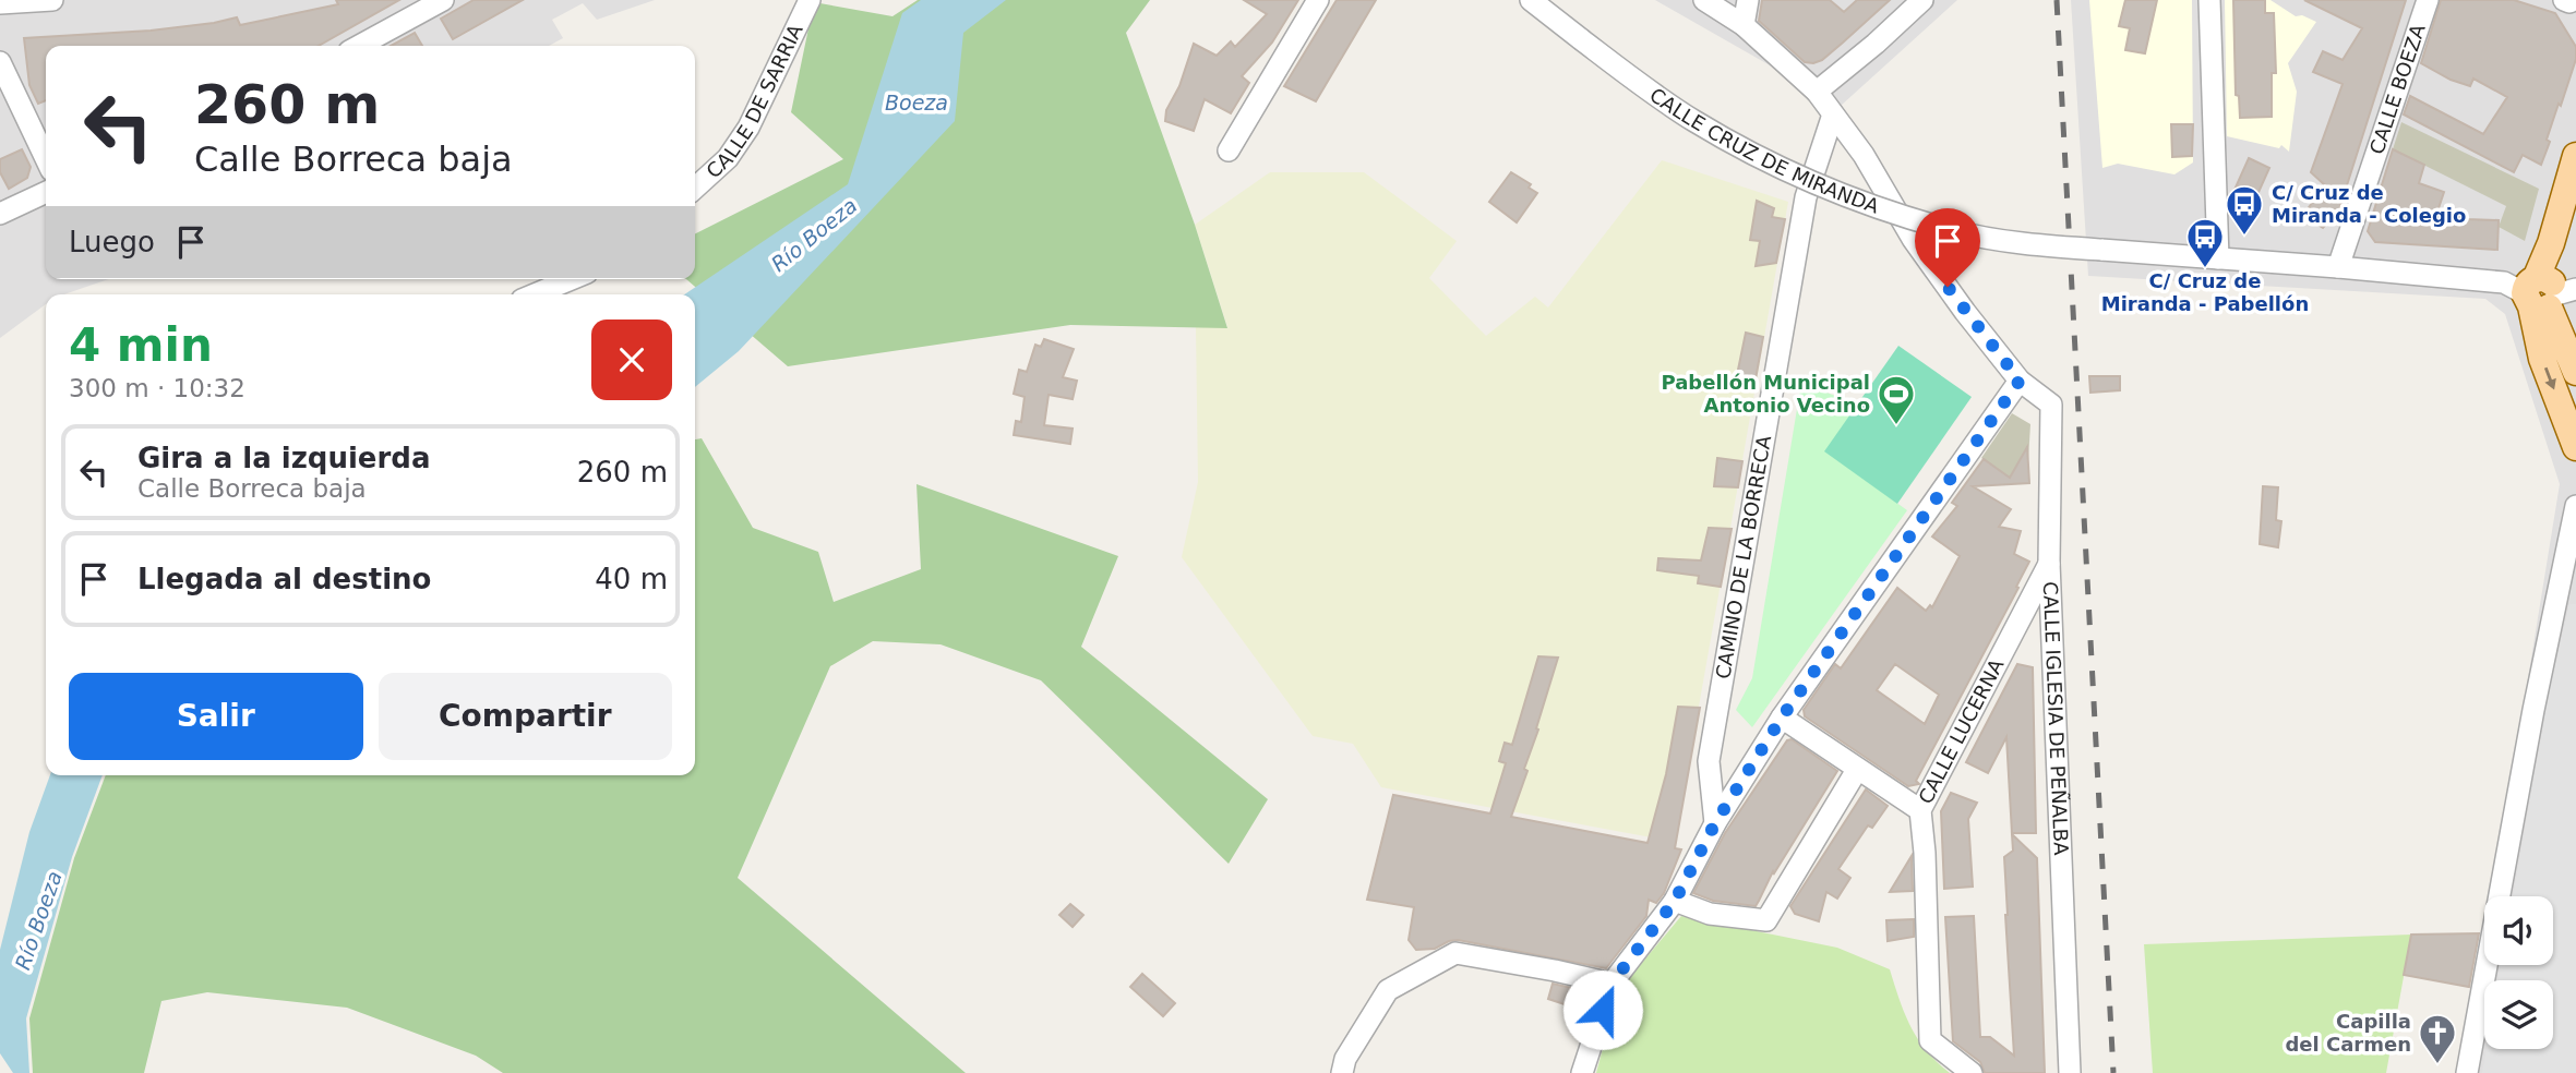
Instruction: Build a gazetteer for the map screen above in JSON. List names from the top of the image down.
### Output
{
  "streets": {
    "street": [
      "CALLE BOEZA",
      "CALLE DE SARRIA",
      "CALLE CRUZ DE MIRANDA",
      "CAMINO DE LA BORRECA",
      "CALLE IGLESIA DE PEÑALBA",
      "CALLE LUCERNA"
    ]
  },
  "crossings": [
    ["CALLE BOEZA", "CALLE CRUZ DE MIRANDA"],
    ["CALLE IGLESIA DE PEÑALBA", "CALLE LUCERNA"]
  ],
  "water": ["Boeza", "Río Boeza"],
  "places": {
    "bus stop": ["C/ Cruz de Miranda - Colegio", "C/ Cruz de Miranda - Pabellón"],
    "sports": ["Pabellón Municipal Antonio Vecino"],
    "church": ["Capilla del Carmen"]
  },
  "page": {
    "turn": ["260 m", "Calle Borreca baja"],
    "then": "Luego",
    "heading": ["4 min", "300 m · 10:32"],
    "list": [
      {
        "name": "Gira a la izquierda",
        "note": "Calle Borreca baja",
        "value": "260 m"
      },
      {
        "name": "Llegada al destino",
        "value": "40 m"
      }
    ],
    "buttons": ["Salir", "Compartir"]
  }
}
